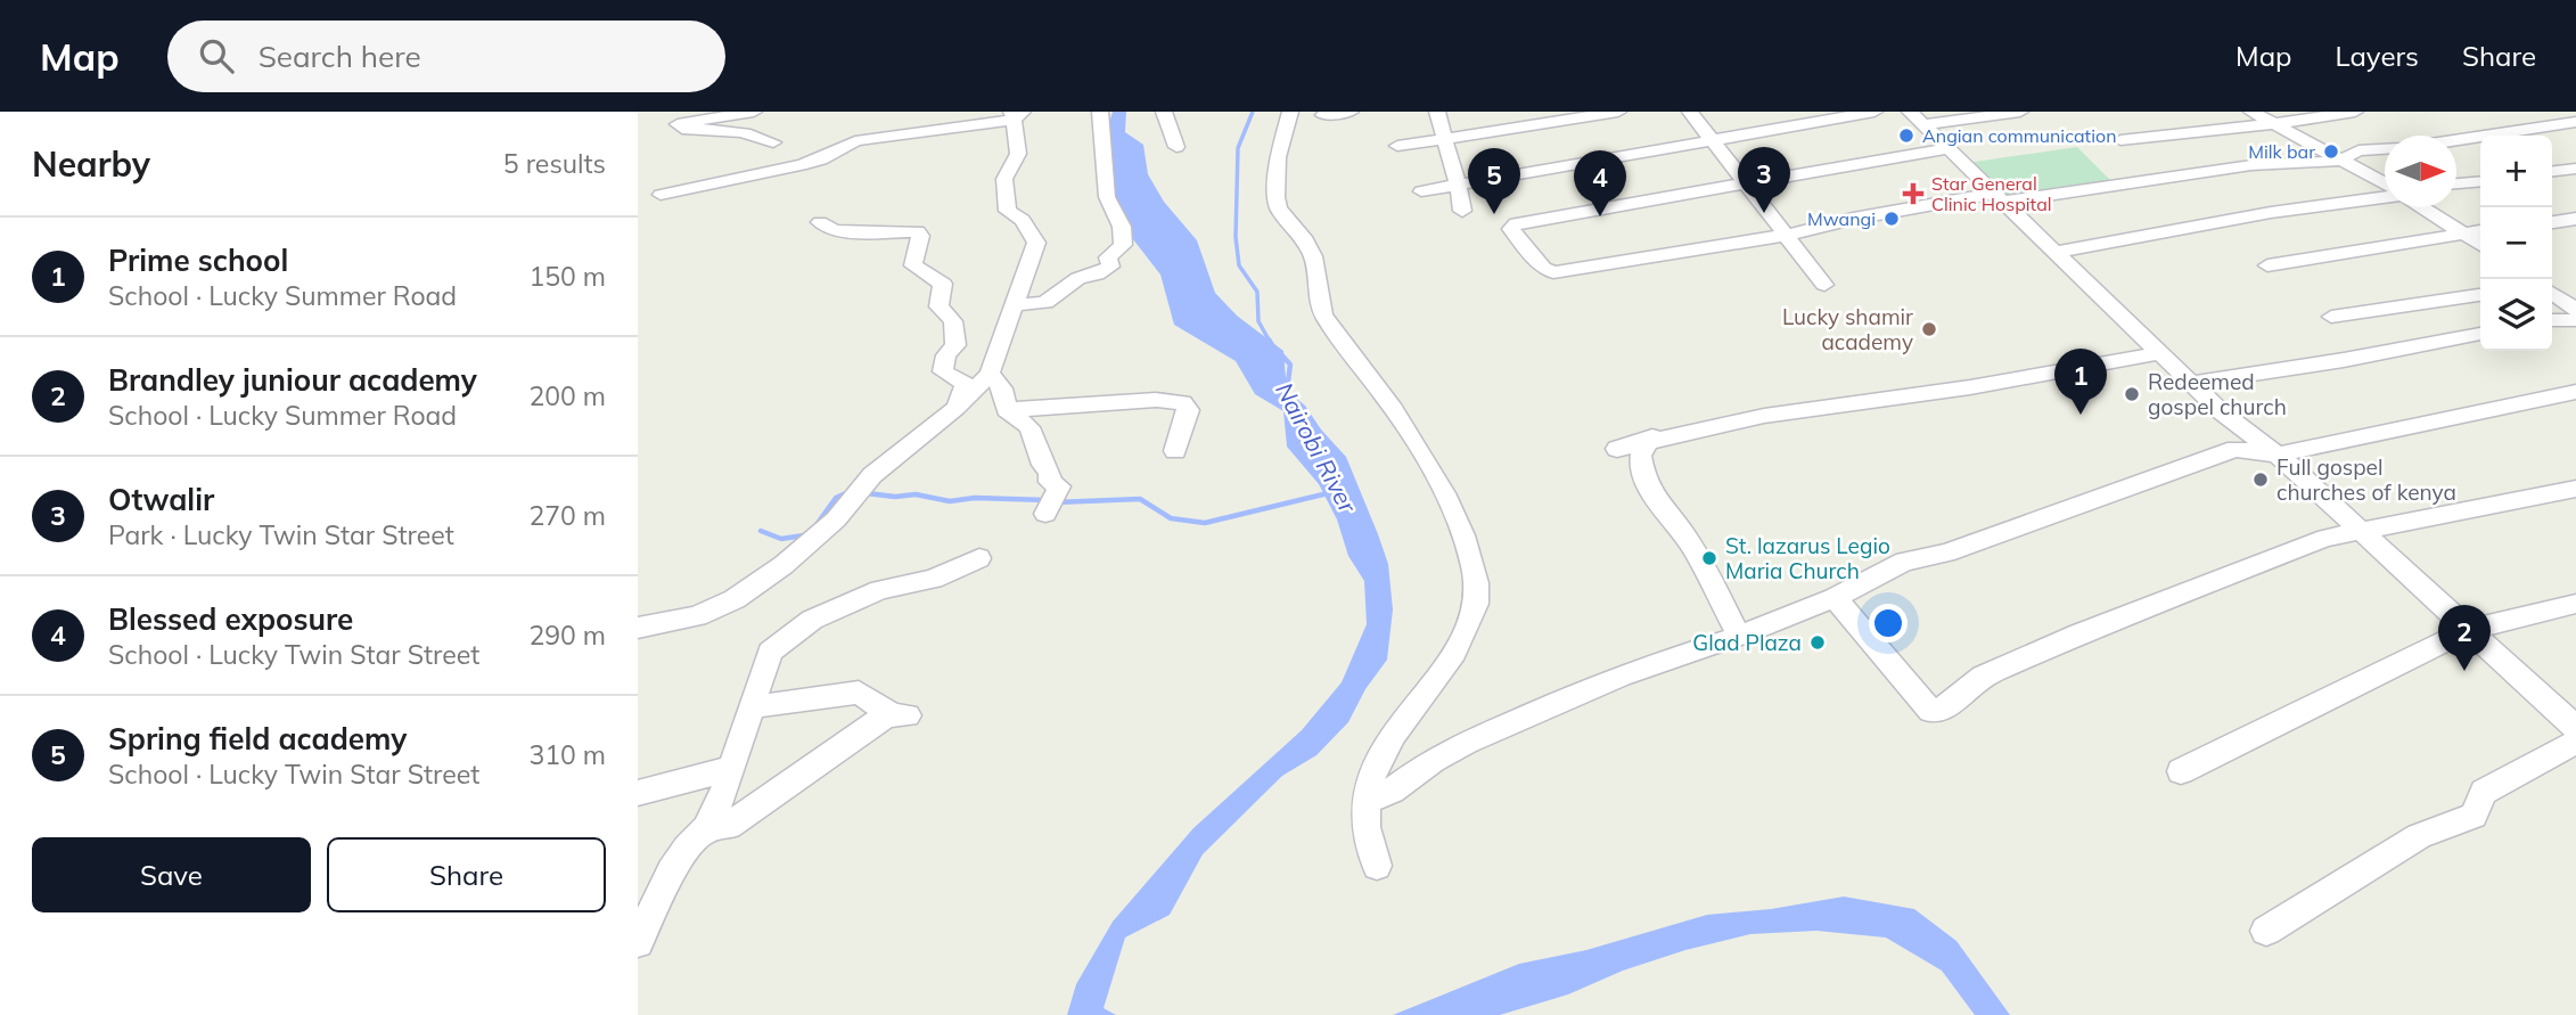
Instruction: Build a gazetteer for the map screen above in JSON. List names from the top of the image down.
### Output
{
  "water": ["Nairobi River"],
  "places": {
    "other": [
      "Angian communication",
      "Milk bar",
      "Mwangi",
      "Lucky shamir academy",
      "Redeemed gospel church",
      "Full gospel churches of kenya",
      "St. lazarus Legio Maria Church",
      "Glad Plaza"
    ],
    "health": ["Star General Clinic Hospital"]
  },
  "north": "right",
  "page": {
    "header": "Map",
    "search": "Search here",
    "nav": ["Map", "Layers", "Share"],
    "heading": ["Nearby", "5 results"],
    "map_buttons": ["+", "−"],
    "pins": [
      "3",
      "5",
      "4",
      "1",
      "2"
    ],
    "list": [
      {
        "mark": "1",
        "name": "Prime school",
        "note": "School · Lucky Summer Road",
        "value": "150 m"
      },
      {
        "mark": "2",
        "name": "Brandley juniour academy",
        "note": "School · Lucky Summer Road",
        "value": "200 m"
      },
      {
        "mark": "3",
        "name": "Otwalir",
        "note": "Park · Lucky Twin Star Street",
        "value": "270 m"
      },
      {
        "mark": "4",
        "name": "Blessed exposure",
        "note": "School · Lucky Twin Star Street",
        "value": "290 m"
      },
      {
        "mark": "5",
        "name": "Spring field academy",
        "note": "School · Lucky Twin Star Street",
        "value": "310 m"
      }
    ],
    "buttons": ["Save", "Share"]
  }
}
